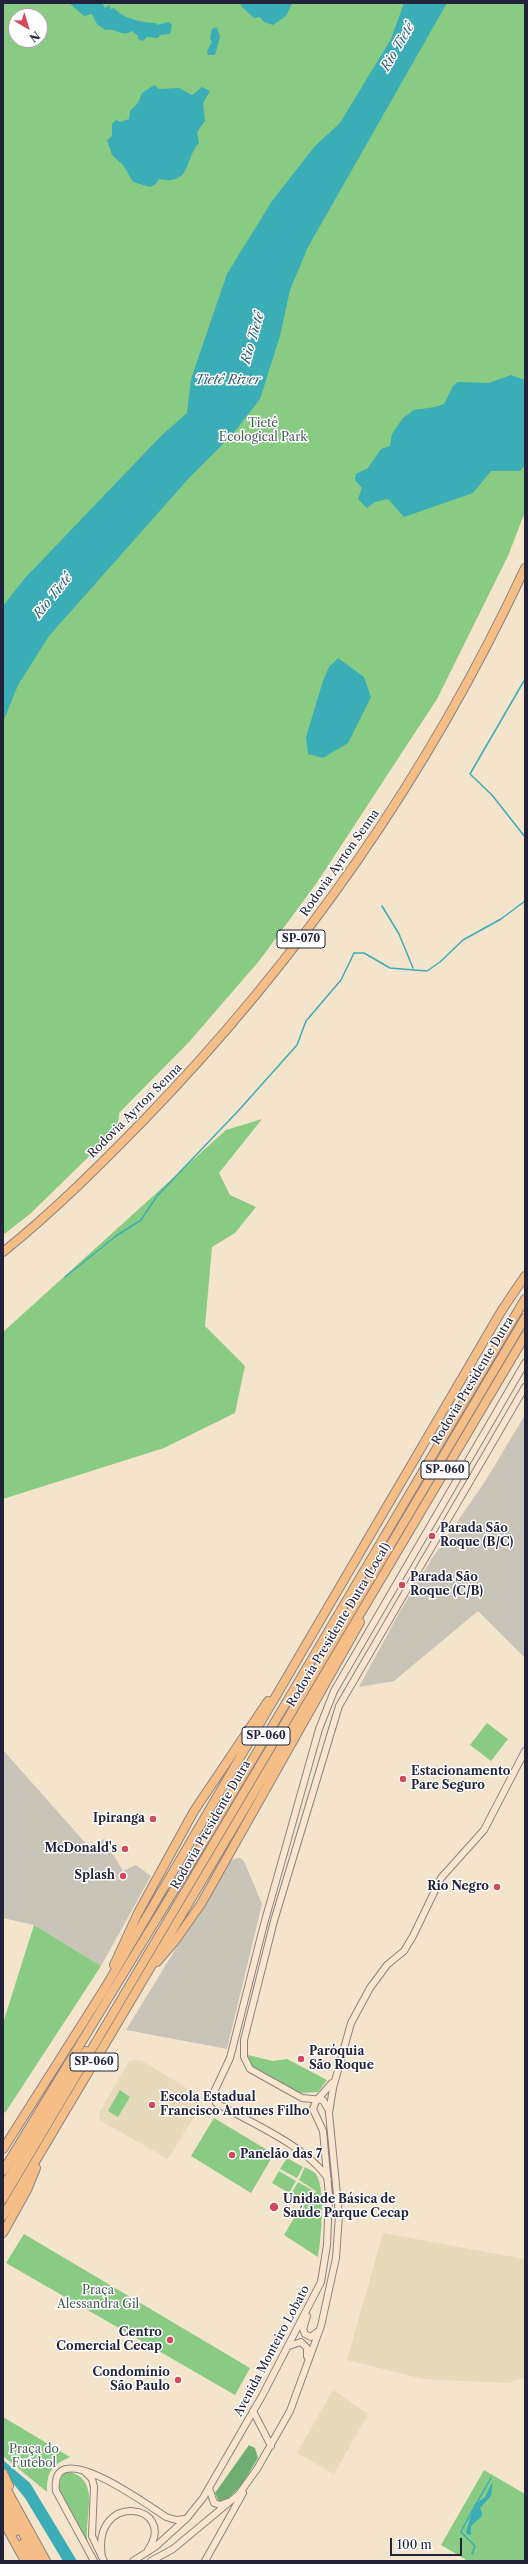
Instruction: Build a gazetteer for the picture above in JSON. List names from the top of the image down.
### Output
{
  "streets": {
    "highway": [
      "Rodovia Ayrton Senna",
      "SP-070",
      "Rodovia Presidente Dutra",
      "SP-060",
      "Rodovia Presidente Dutra (Local)"
    ],
    "main road": ["Avenida Monteiro Lobato"]
  },
  "crossings": [
    ["SP-060", "Rodovia Presidente Dutra (Local)"]
  ],
  "water": ["Rio Tietê", "Tietê River"],
  "parks": ["Tietê Ecological Park", "Praça Alessandra Gil", "Praça do Futebol"],
  "places": [
    "Parada São Roque (B/C)",
    "Parada São Roque (C/B)",
    "Estacionamento Pare Seguro",
    "Ipiranga",
    "McDonald's",
    "Splash",
    "Rio Negro",
    "Paróquia São Roque",
    "Escola Estadual Francisco Antunes Filho",
    "Panelão das 7",
    "Unidade Básica de Saúde Parque Cecap",
    "Centro Comercial Cecap",
    "Condomínio São Paulo"
  ],
  "scale_bar": "100 m",
  "north": "bottom right"
}
